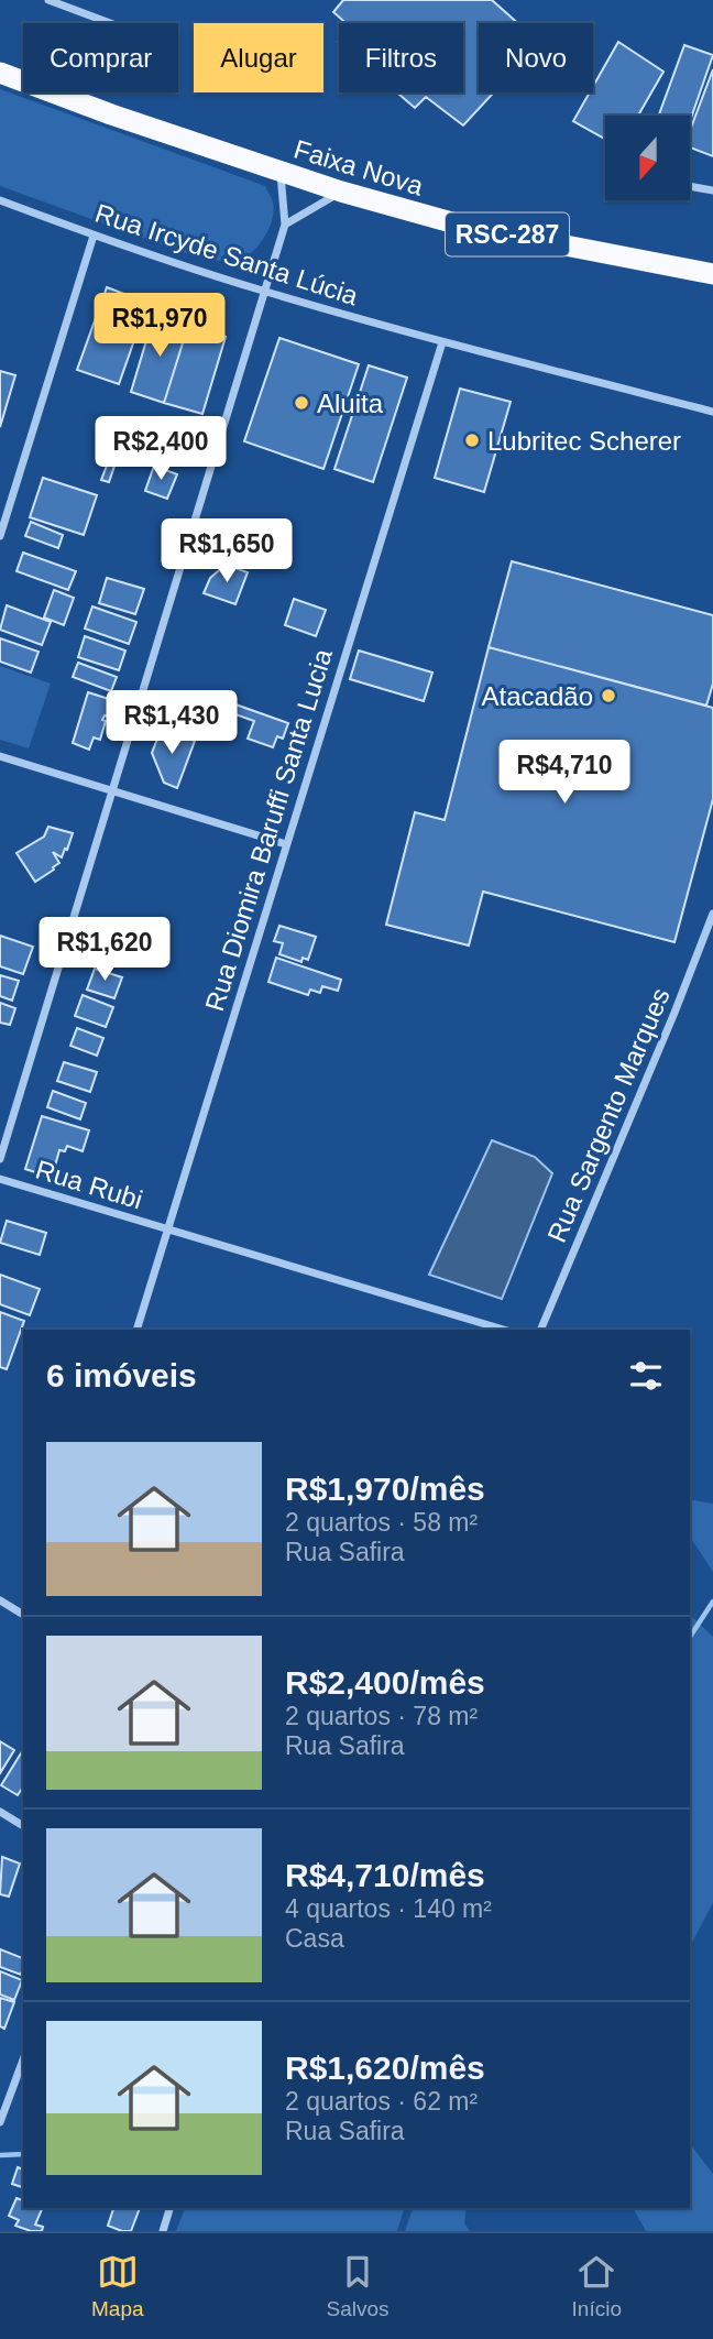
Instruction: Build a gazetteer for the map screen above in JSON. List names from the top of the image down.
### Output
{
  "streets": {
    "highway": ["Faixa Nova", "RSC-287"],
    "street": [
      "Rua Ircyde Santa Lúcia",
      "Rua Diomira Baruffi Santa Lucia",
      "Rua Sargento Marques",
      "Rua Rubi"
    ]
  },
  "crossings": [
    ["Rua Ircyde Santa Lúcia", "Rua Diomira Baruffi Santa Lucia"],
    ["Rua Diomira Baruffi Santa Lucia", "Rua Rubi"]
  ],
  "places": ["Aluita", "Lubritec Scherer", "Atacadão"],
  "north": "bottom",
  "page": {
    "chip": [
      "Comprar",
      "Alugar",
      "Filtros",
      "Novo"
    ],
    "price": [
      "R$1,970",
      "R$2,400",
      "R$1,650",
      "R$1,430",
      "R$4,710",
      "R$1,620"
    ],
    "heading": "6 imóveis",
    "list": [
      {
        "name": "R$1,970/mês",
        "note": "2 quartos · 58 m² · Rua Safira"
      },
      {
        "name": "R$2,400/mês",
        "note": "2 quartos · 78 m² · Rua Safira"
      },
      {
        "name": "R$4,710/mês",
        "note": "4 quartos · 140 m² · Casa"
      },
      {
        "name": "R$1,620/mês",
        "note": "2 quartos · 62 m² · Rua Safira"
      }
    ],
    "tabs": ["Mapa", "Salvos", "Início"]
  }
}
